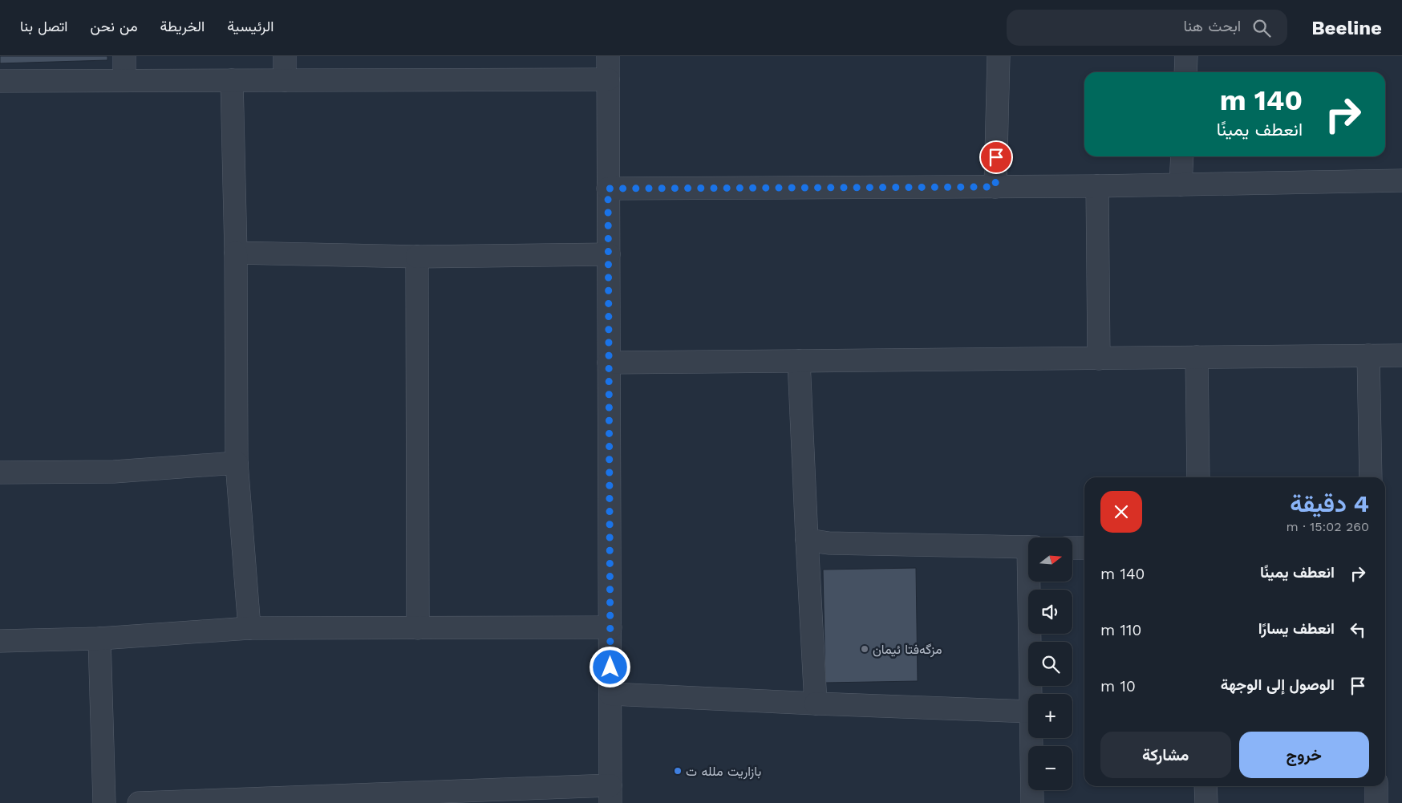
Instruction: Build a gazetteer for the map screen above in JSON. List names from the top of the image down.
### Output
{
  "places": ["مزگەفتا ئيمان", "بازاريت ملله ت"],
  "north": "right",
  "page": {
    "header": "Beeline",
    "search": "ابحث هنا",
    "nav": [
      "الرئيسية",
      "الخريطة",
      "من نحن",
      "اتصل بنا"
    ],
    "turn": ["140 m", "انعطف يمينًا"],
    "heading": ["4 دقيقة", "260 m · 15:02"],
    "map_buttons": ["+", "−"],
    "list": [
      {
        "name": "انعطف يمينًا",
        "value": "140 m"
      },
      {
        "name": "انعطف يسارًا",
        "value": "110 m"
      },
      {
        "name": "الوصول إلى الوجهة",
        "value": "10 m"
      }
    ],
    "buttons": ["خروج", "مشاركة"]
  }
}
